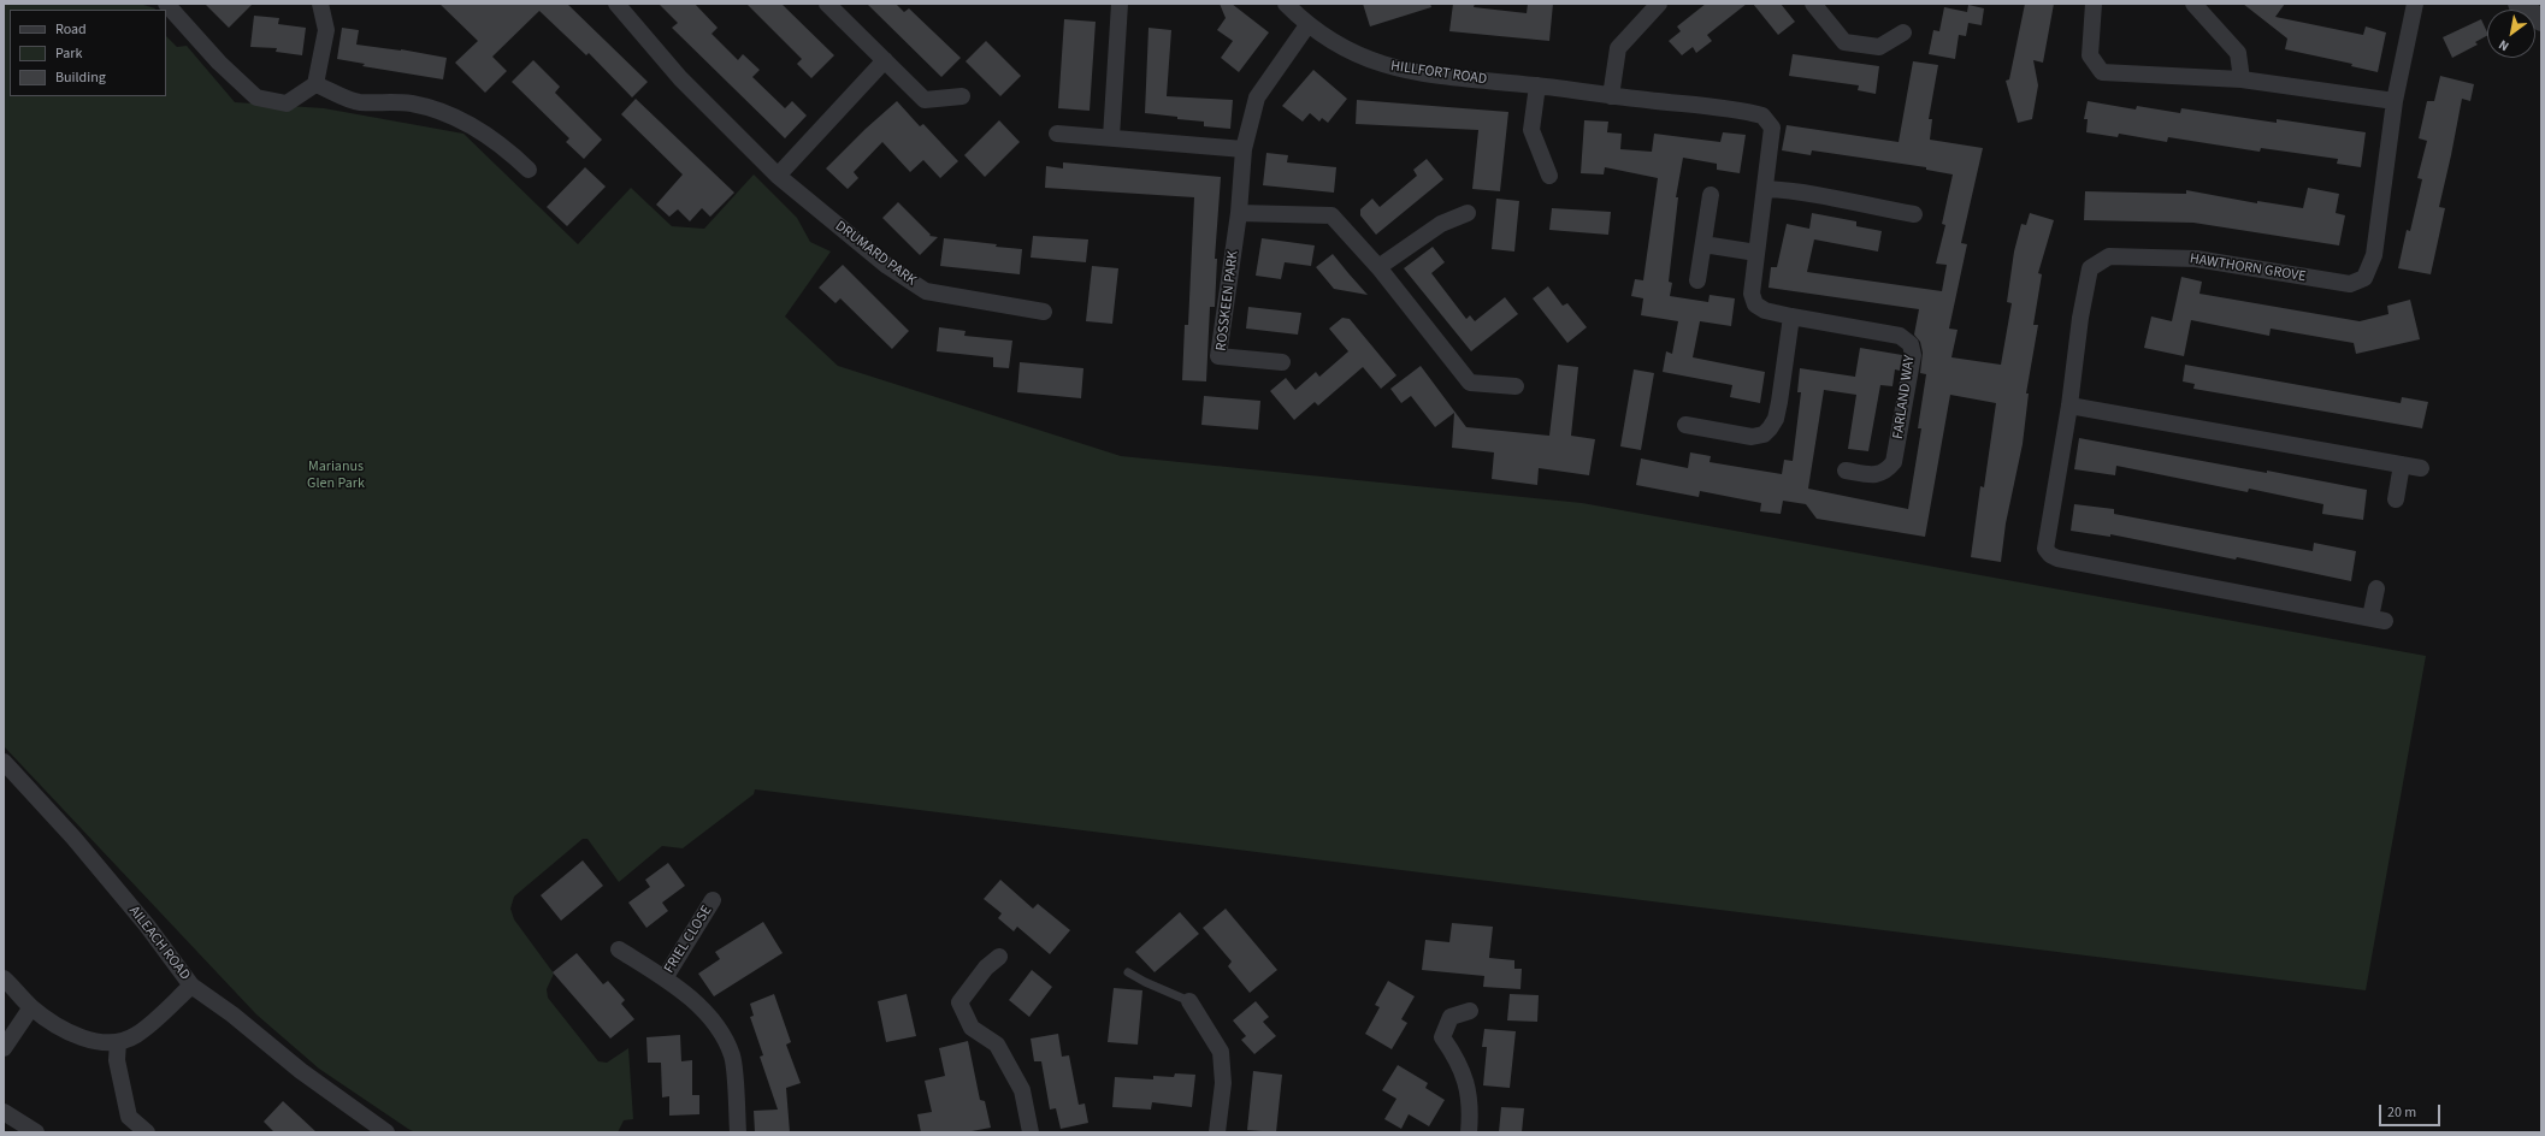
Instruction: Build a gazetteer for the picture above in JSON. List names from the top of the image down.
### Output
{
  "streets": {
    "street": [
      "HILLFORT ROAD",
      "DRUMARD PARK",
      "HAWTHORN GROVE",
      "ROSSKEEN PARK",
      "FARLAND WAY",
      "FRIEL CLOSE",
      "AILEACH ROAD"
    ]
  },
  "crossings": [
    ["HILLFORT ROAD", "ROSSKEEN PARK"],
    ["HILLFORT ROAD", "FARLAND WAY"]
  ],
  "parks": ["Marianus Glen Park"],
  "legend": ["Road", "Park", "Building"],
  "scale_bar": "20 m",
  "north": "bottom left"
}
